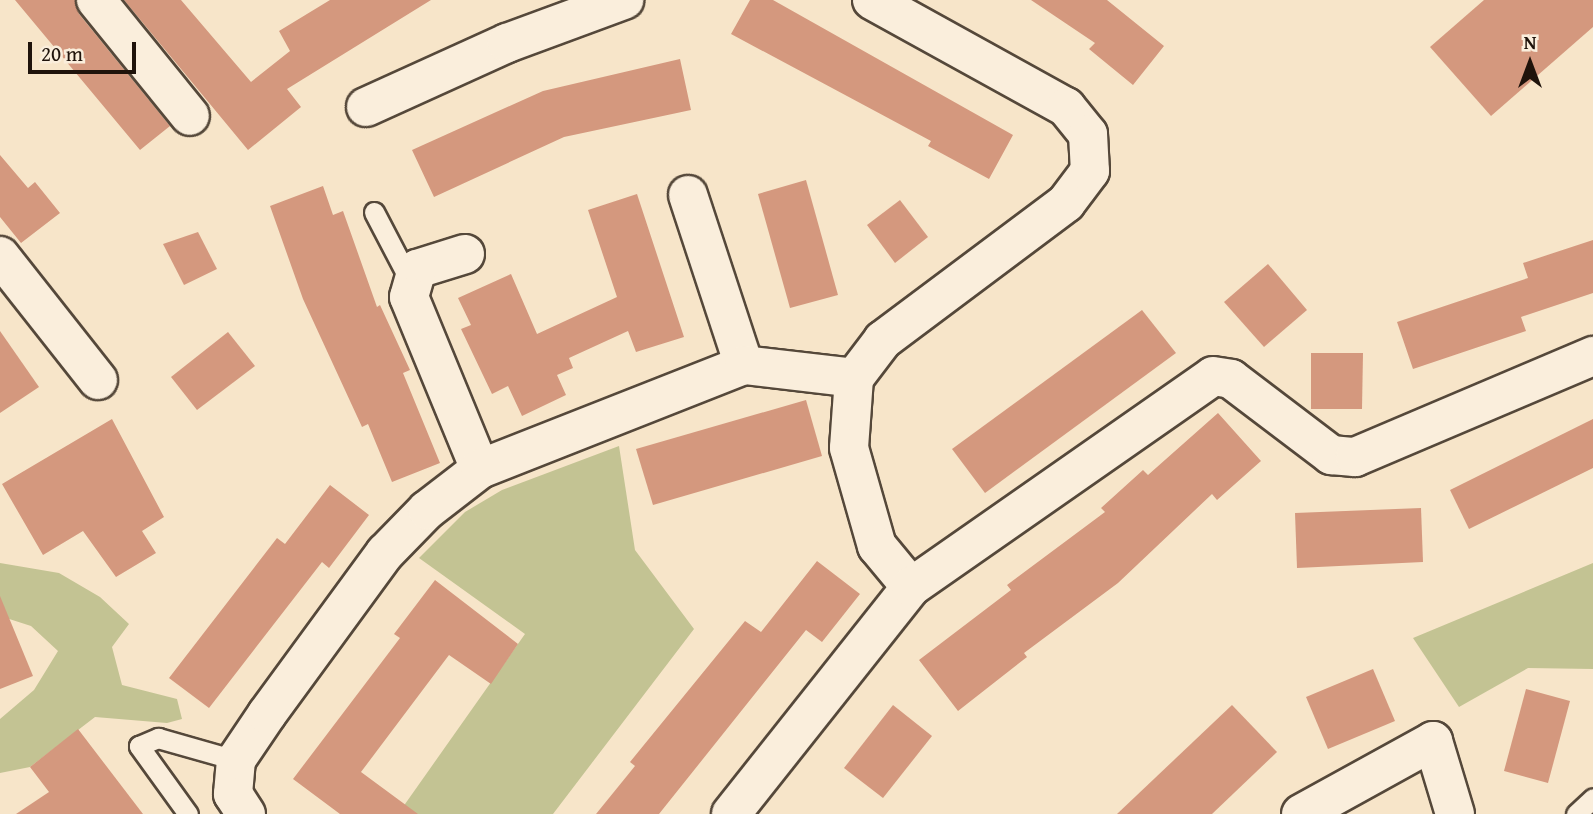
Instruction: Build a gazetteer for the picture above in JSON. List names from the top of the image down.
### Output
{
  "scale_bar": "20 m",
  "north": "top"
}
